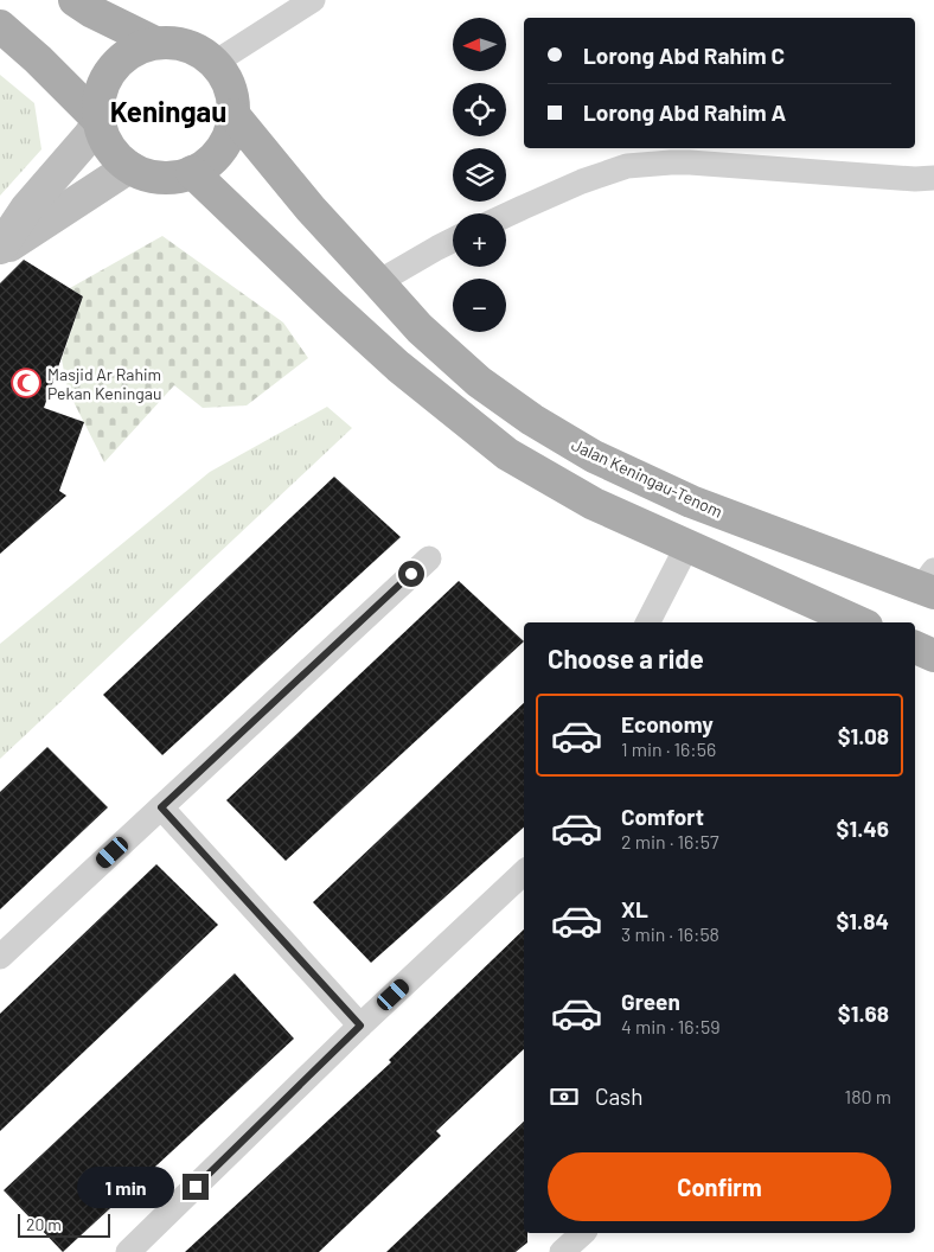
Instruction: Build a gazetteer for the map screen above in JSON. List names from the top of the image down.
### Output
{
  "streets": {
    "main road": ["Jalan Keningau-Tenom"]
  },
  "districts": ["Keningau"],
  "places": {
    "mosque": ["Masjid Ar Rahim Pekan Keningau"]
  },
  "scale_bar": "20 m",
  "north": "left",
  "page": {
    "map_buttons": ["+", "−"],
    "banner": ["Lorong Abd Rahim C", "Lorong Abd Rahim A"],
    "heading": "Choose a ride",
    "list": [
      {
        "name": "Economy",
        "note": "1 min · 16:56",
        "value": "$1.08"
      },
      {
        "name": "Comfort",
        "note": "2 min · 16:57",
        "value": "$1.46"
      },
      {
        "name": "XL",
        "note": "3 min · 16:58",
        "value": "$1.84"
      },
      {
        "name": "Green",
        "note": "4 min · 16:59",
        "value": "$1.68"
      }
    ],
    "pay": ["Cash", "180 m"],
    "buttons": "Confirm",
    "bubble": "1 min",
    "scale": "20 m"
  }
}
